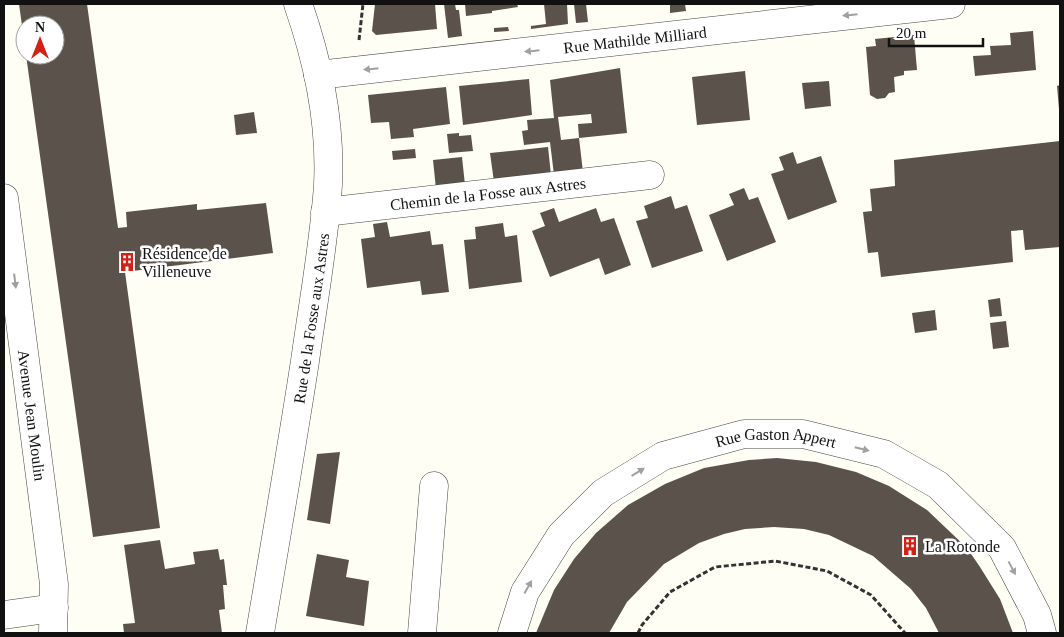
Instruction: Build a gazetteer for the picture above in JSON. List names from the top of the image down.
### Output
{
  "streets": {
    "street": [
      "Rue Mathilde Milliard",
      "Chemin de la Fosse aux Astres",
      "Rue de la Fosse aux Astres",
      "Avenue Jean Moulin",
      "Rue Gaston Appert"
    ]
  },
  "crossings": [
    ["Rue Mathilde Milliard", "Rue de la Fosse aux Astres"],
    ["Chemin de la Fosse aux Astres", "Rue de la Fosse aux Astres"]
  ],
  "one_way": ["Rue Mathilde Milliard", "Avenue Jean Moulin"],
  "places": {
    "building": ["Résidence de Villeneuve", "La Rotonde"]
  },
  "scale_bar": "20 m",
  "north": "top"
}
